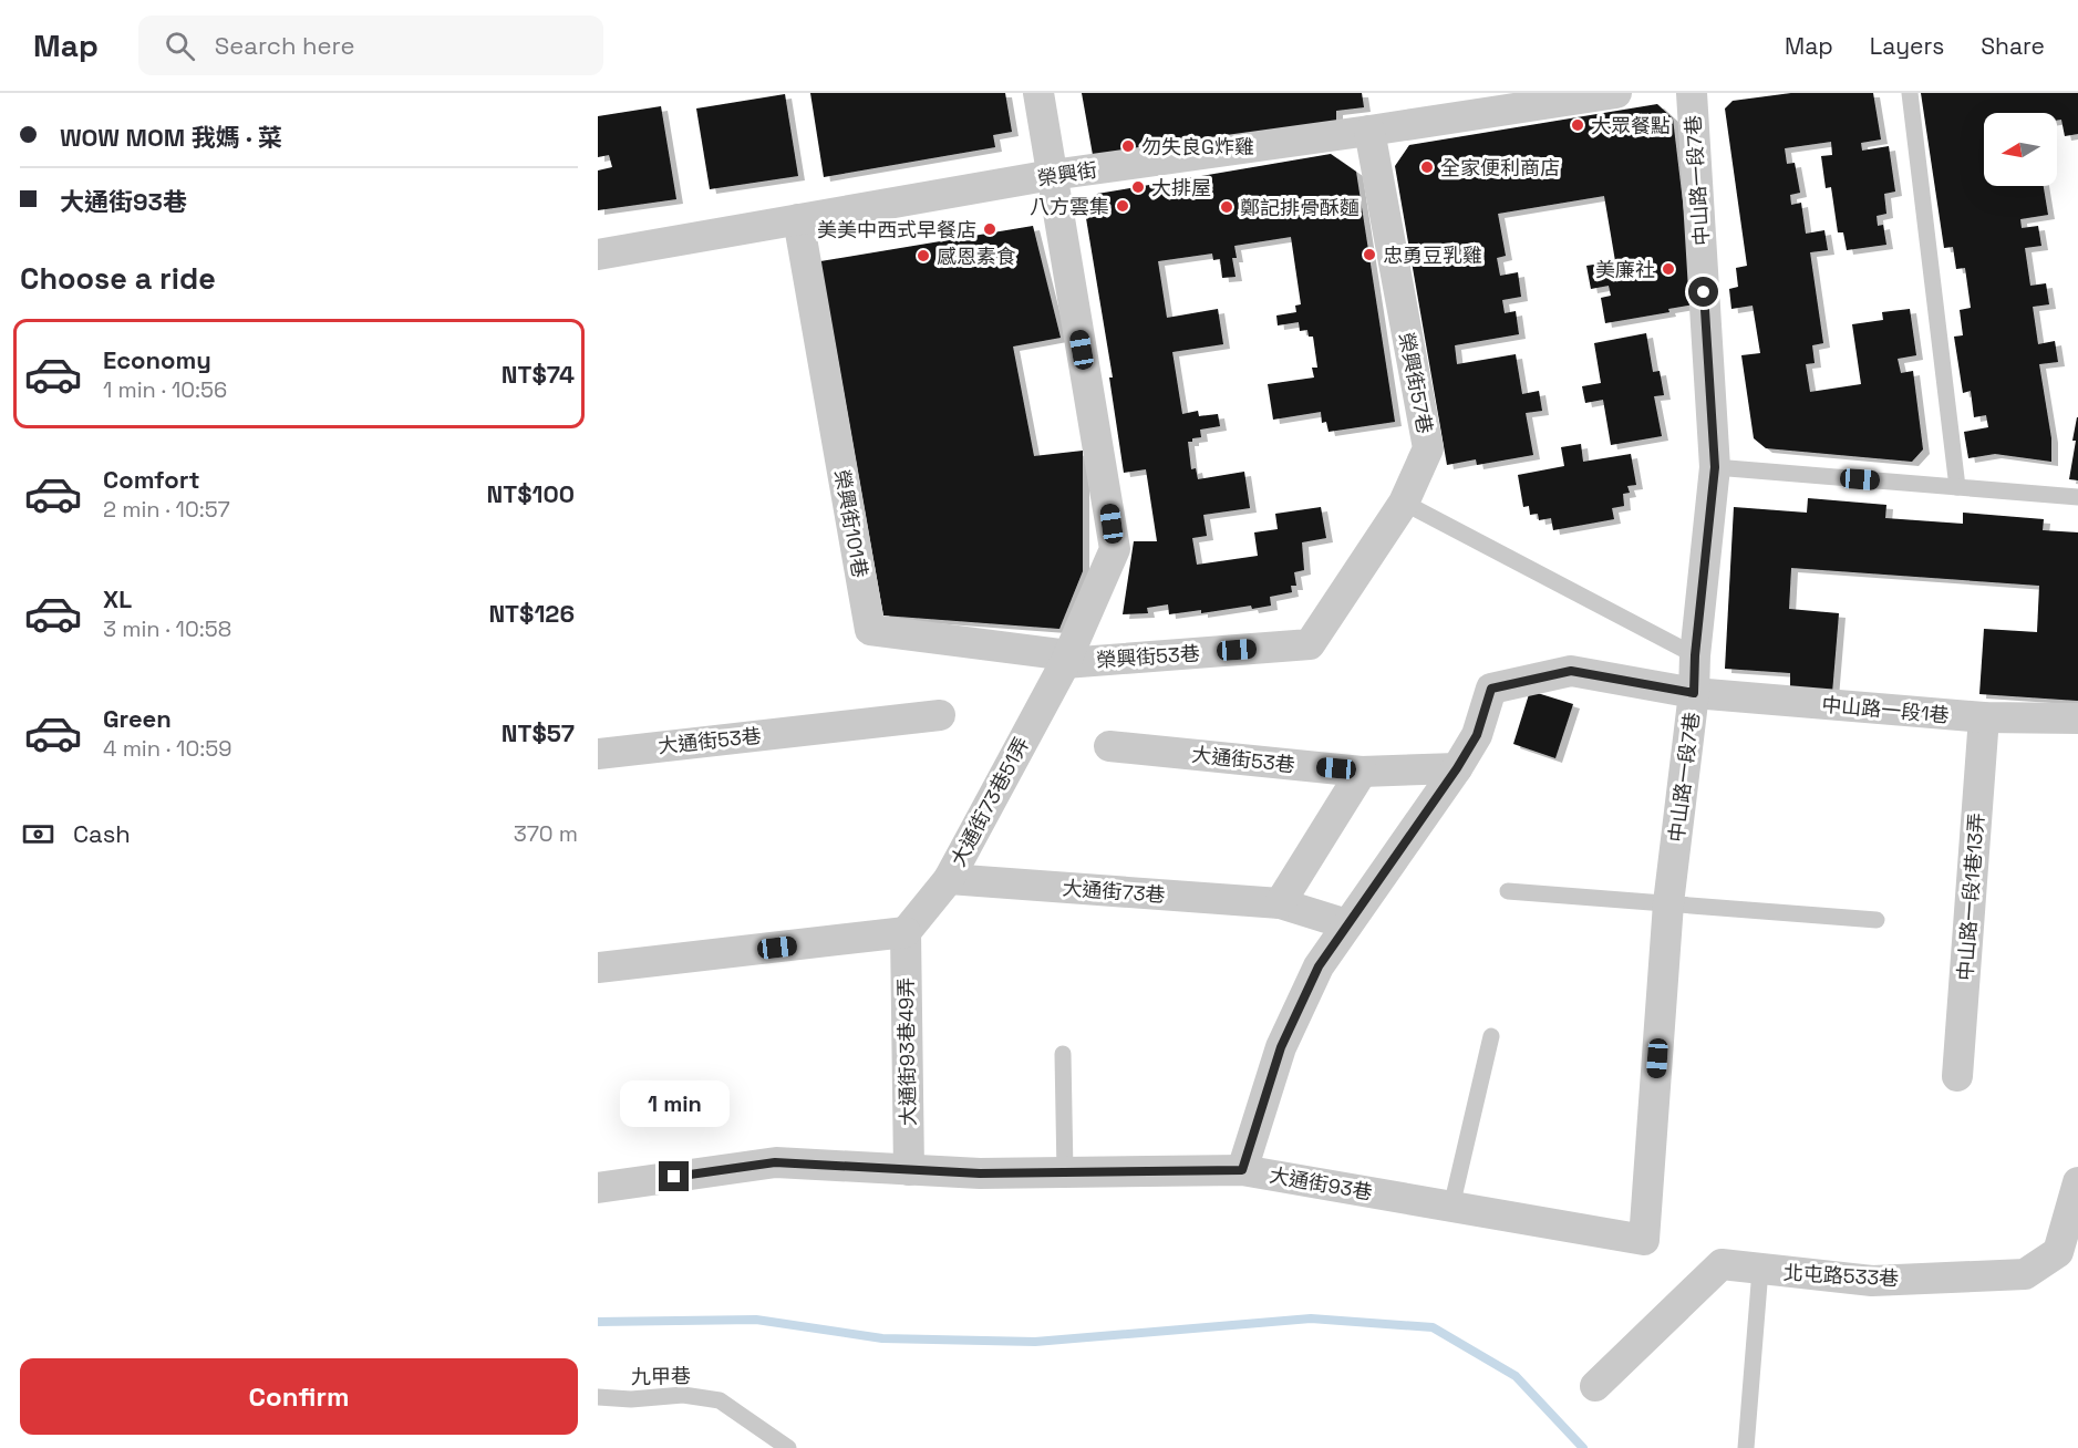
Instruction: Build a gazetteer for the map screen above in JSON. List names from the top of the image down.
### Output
{
  "streets": {
    "street": [
      "榮興街",
      "中山路一段7巷",
      "榮興街57巷",
      "榮興街101巷",
      "榮興街53巷",
      "中山路一段1巷",
      "大通街53巷",
      "大通街73巷51弄",
      "大通街73巷",
      "中山路一段1巷13弄",
      "大通街93巷49弄",
      "大通街93巷",
      "北屯路533巷"
    ],
    "lane": ["九甲巷"]
  },
  "crossings": [
    ["榮興街", "榮興街57巷"],
    ["榮興街", "榮興街101巷"],
    ["榮興街", "大通街73巷51弄"],
    ["中山路一段7巷", "中山路一段1巷"],
    ["中山路一段7巷", "大通街93巷"],
    ["榮興街57巷", "榮興街53巷"],
    ["榮興街101巷", "榮興街53巷"],
    ["榮興街101巷", "大通街73巷51弄"],
    ["榮興街53巷", "大通街73巷51弄"],
    ["中山路一段1巷", "大通街53巷"],
    ["中山路一段1巷", "中山路一段1巷13弄"],
    ["大通街73巷51弄", "大通街73巷"],
    ["大通街73巷51弄", "大通街93巷49弄"],
    ["大通街93巷49弄", "大通街93巷"]
  ],
  "places": [
    "大眾餐點",
    "勿失良G炸雞",
    "全家便利商店",
    "大排屋",
    "八方雲集",
    "鄭記排骨酥麵",
    "美美中西式早餐店",
    "忠勇豆乳雞",
    "感恩素食",
    "美廉社"
  ],
  "north": "left",
  "page": {
    "header": "Map",
    "search": "Search here",
    "nav": ["Map", "Layers", "Share"],
    "banner": ["WOW MOM 我媽 · 菜", "大通街93巷"],
    "heading": "Choose a ride",
    "list": [
      {
        "name": "Economy",
        "note": "1 min · 10:56",
        "value": "NT$74"
      },
      {
        "name": "Comfort",
        "note": "2 min · 10:57",
        "value": "NT$100"
      },
      {
        "name": "XL",
        "note": "3 min · 10:58",
        "value": "NT$126"
      },
      {
        "name": "Green",
        "note": "4 min · 10:59",
        "value": "NT$57"
      }
    ],
    "pay": ["Cash", "370 m"],
    "bubble": "1 min",
    "buttons": "Confirm"
  }
}
